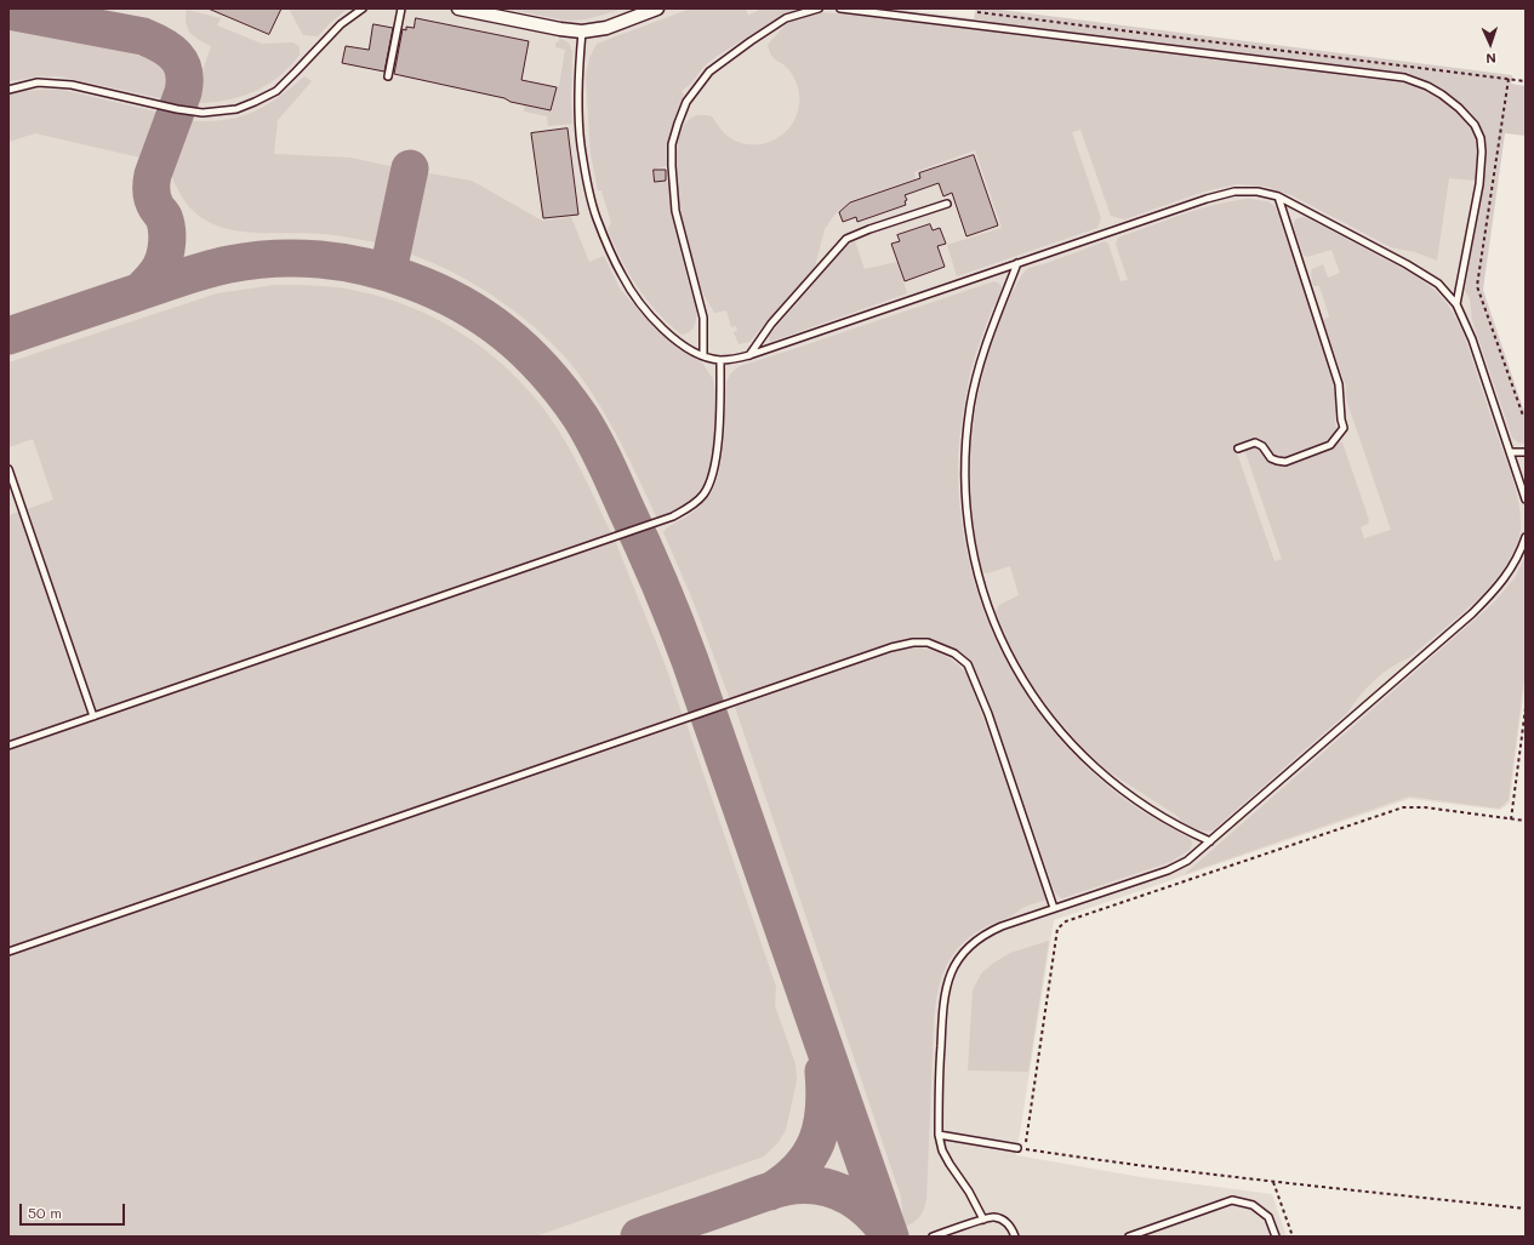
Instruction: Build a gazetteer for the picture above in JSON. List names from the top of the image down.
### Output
{
  "scale_bar": "50 m",
  "north": "bottom"
}
